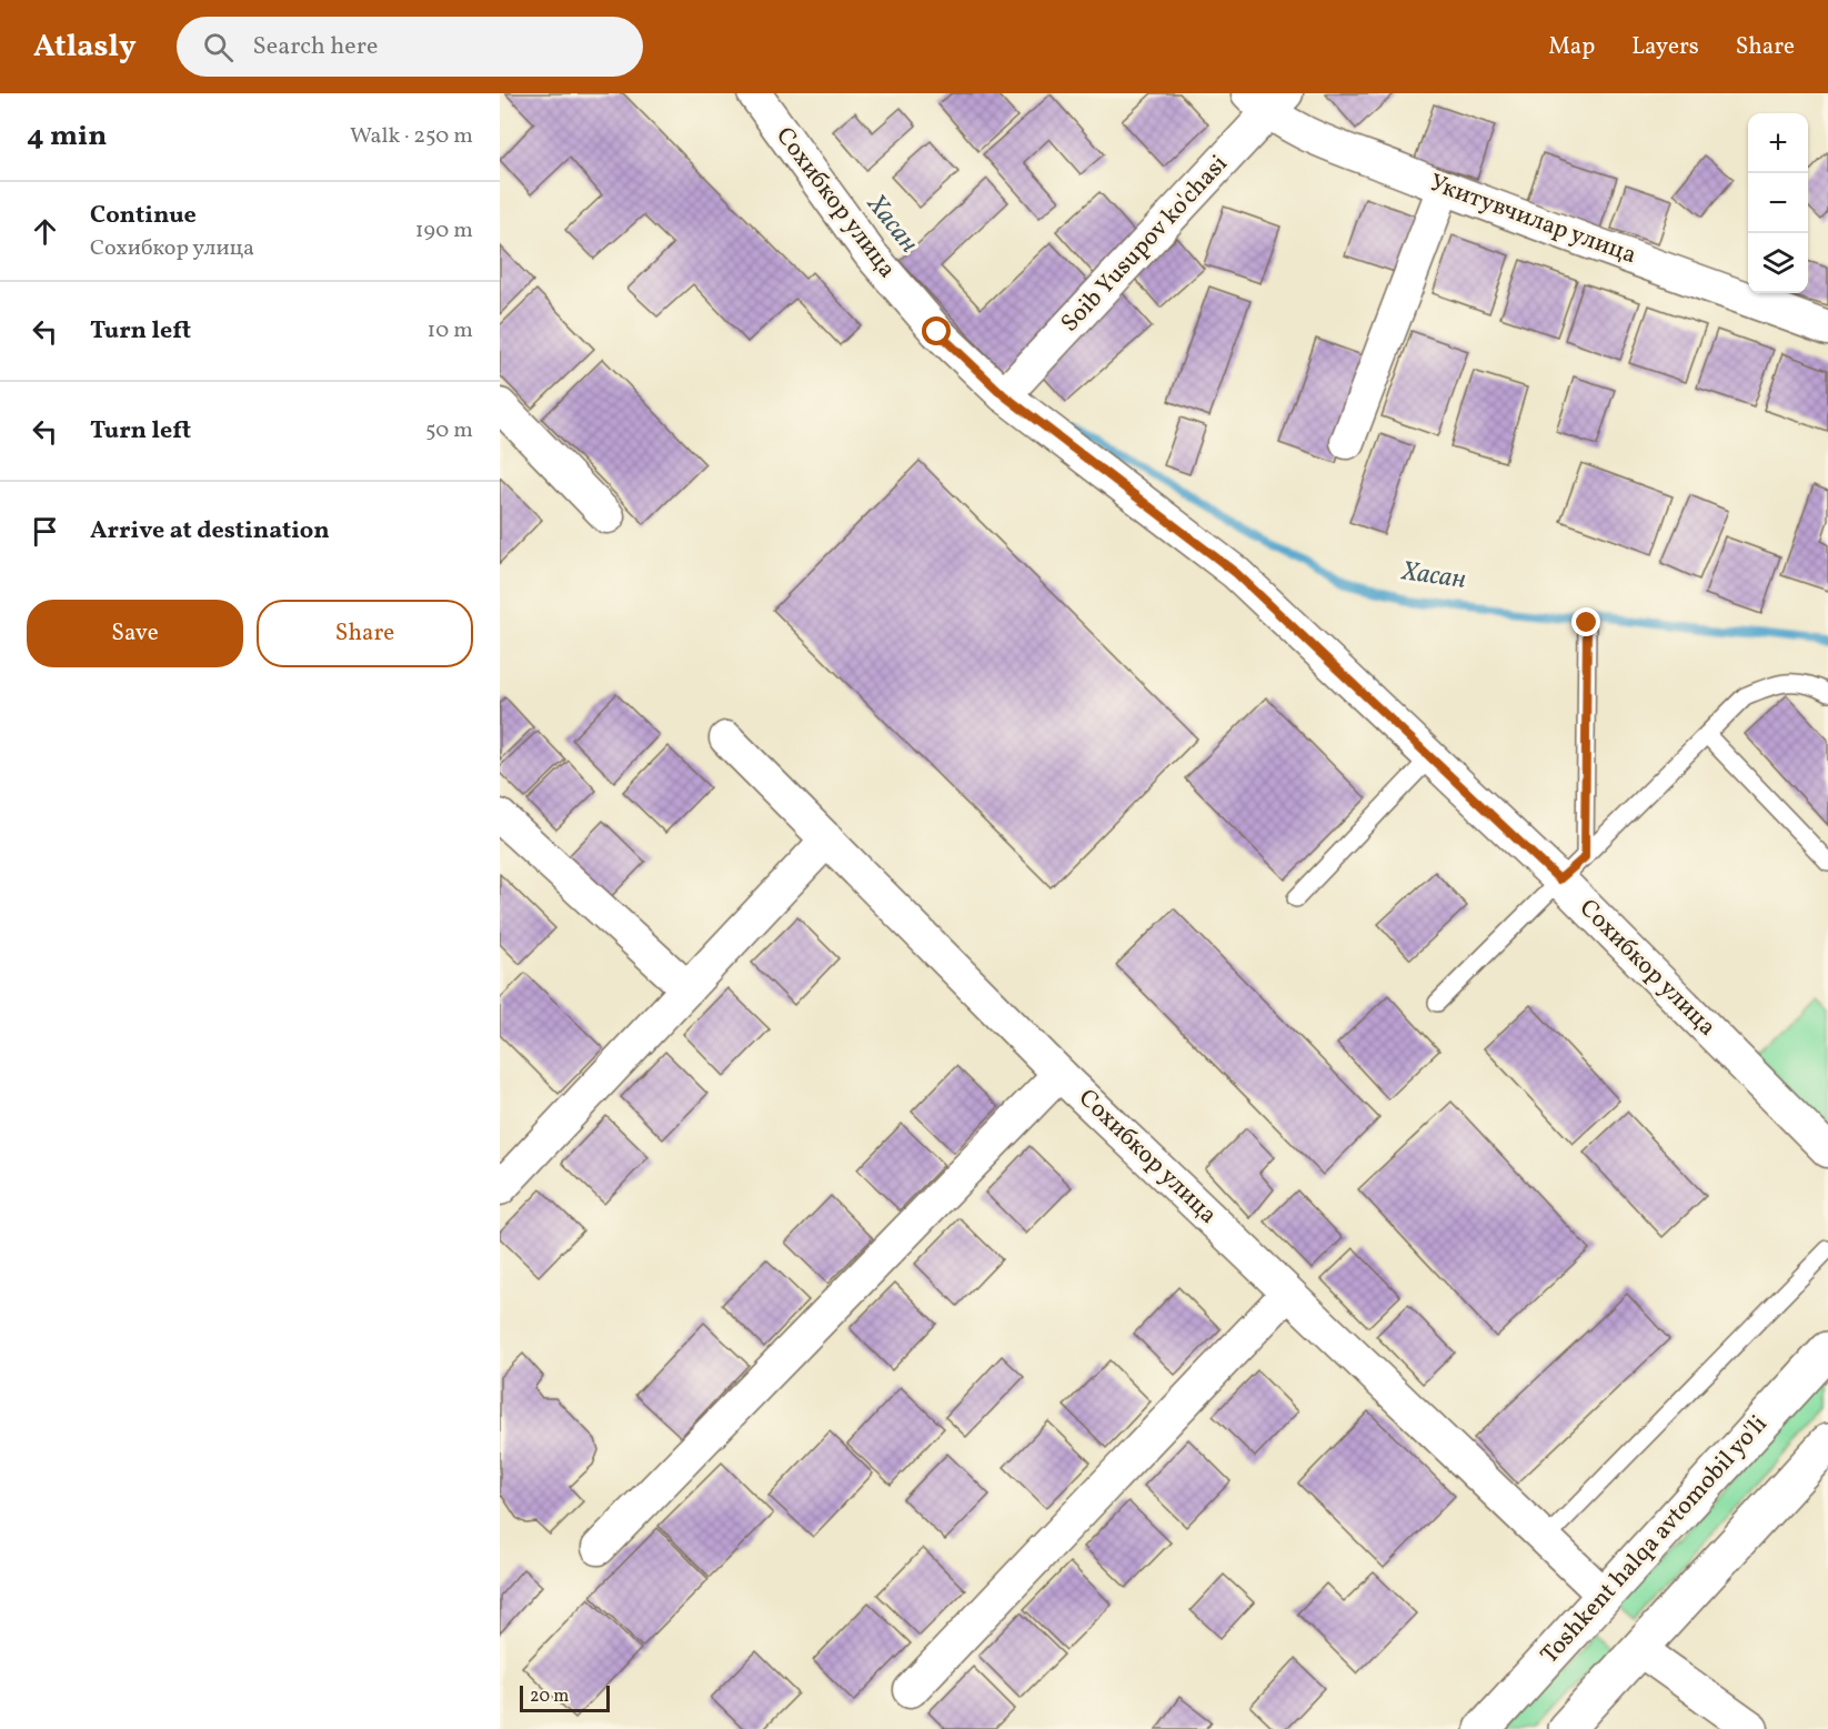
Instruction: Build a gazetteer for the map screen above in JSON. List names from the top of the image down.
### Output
{
  "streets": {
    "highway": ["Toshkent halqa avtomobil yo'li"],
    "street": ["Сохибкор улица", "Укитувчилар улица", "Soib Yusupov ko'chasi"]
  },
  "crossings": [
    ["Сохибкор улица", "Soib Yusupov ko'chasi"],
    ["Сохибкор улица", "Toshkent halqa avtomobil yo'li"],
    ["Укитувчилар улица", "Soib Yusupov ko'chasi"]
  ],
  "water": ["Хасан"],
  "scale_bar": "20 m",
  "page": {
    "header": "Atlasly",
    "search": "Search here",
    "nav": ["Map", "Layers", "Share"],
    "heading": ["4 min", "Walk · 250 m"],
    "map_buttons": ["+", "−"],
    "list": [
      ["Continue", "Сохибкор улица", "190 m"],
      ["Turn left", "10 m"],
      ["Turn left", "50 m"],
      "Arrive at destination"
    ],
    "buttons": ["Save", "Share"],
    "scale": "20 m"
  }
}
